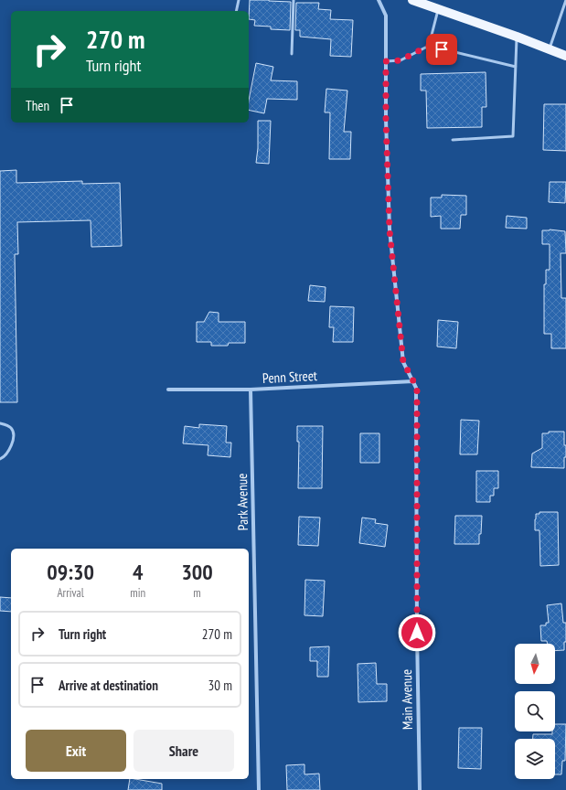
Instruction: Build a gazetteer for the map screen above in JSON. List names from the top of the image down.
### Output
{
  "streets": {
    "street": ["Penn Street", "Park Avenue", "Main Avenue"]
  },
  "crossings": [
    ["Penn Street", "Park Avenue"],
    ["Penn Street", "Main Avenue"]
  ],
  "north": "bottom",
  "page": {
    "turn": ["270 m", "Turn right"],
    "then": "Then",
    "eta": [
      "09:30",
      "Arrival",
      "4",
      "min",
      "300",
      "m"
    ],
    "list": [
      {
        "name": "Turn right",
        "value": "270 m"
      },
      {
        "name": "Arrive at destination",
        "value": "30 m"
      }
    ],
    "buttons": ["Exit", "Share"]
  }
}
